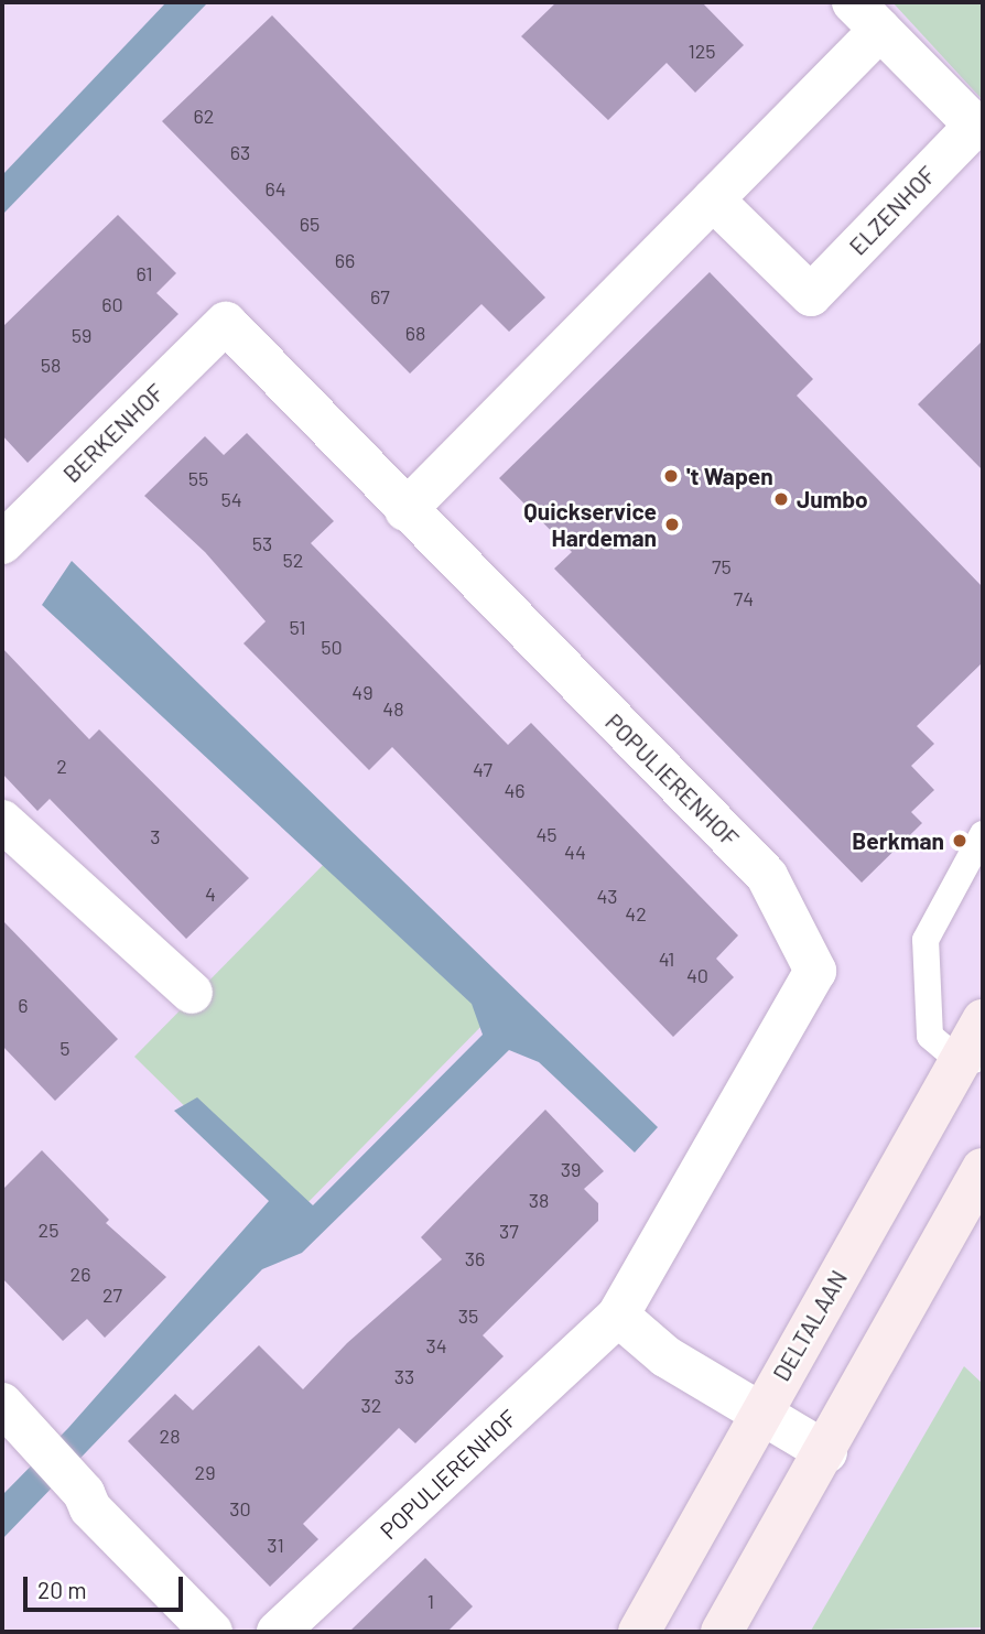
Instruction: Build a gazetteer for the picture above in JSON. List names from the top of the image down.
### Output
{
  "streets": {
    "street": [
      "ELZENHOF",
      "BERKENHOF",
      "POPULIERENHOF",
      "DELTALAAN"
    ]
  },
  "crossings": [
    ["ELZENHOF", "POPULIERENHOF"],
    ["BERKENHOF", "POPULIERENHOF"]
  ],
  "places": [
    "'t Wapen",
    "Jumbo",
    "Quickservice Hardeman",
    "Berkman"
  ],
  "house_numbers": [
    "125",
    "62",
    "63",
    "64",
    "65",
    "66",
    "61",
    "67",
    "60",
    "68",
    "59",
    "58",
    "55",
    "54",
    "53",
    "52",
    "75",
    "74",
    "51",
    "50",
    "49",
    "48",
    "2",
    "47",
    "46",
    "45",
    "3",
    "44",
    "4",
    "43",
    "42",
    "41",
    "40",
    "6",
    "5",
    "39",
    "38",
    "25",
    "37",
    "36",
    "26",
    "27",
    "35",
    "34",
    "33",
    "32",
    "28",
    "29",
    "30",
    "31",
    "1"
  ],
  "scale_bar": "20 m"
}
